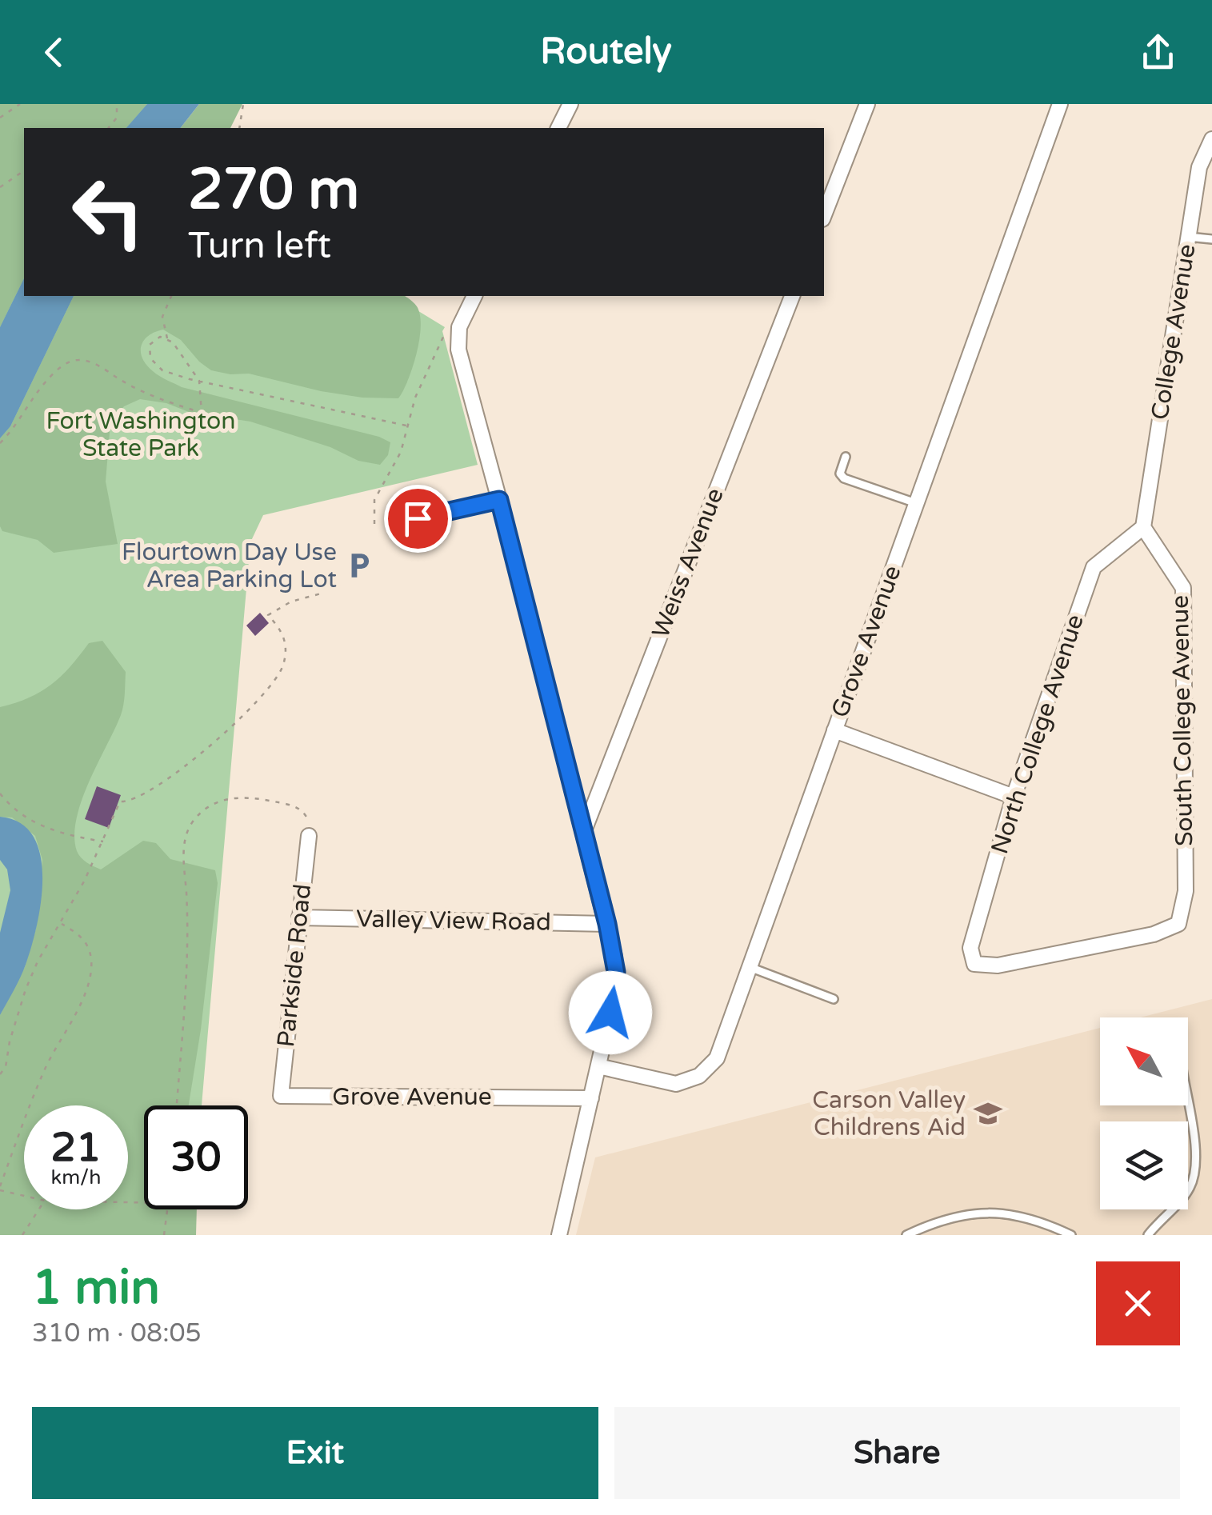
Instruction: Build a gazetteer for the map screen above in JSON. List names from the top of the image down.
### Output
{
  "streets": {
    "street": [
      "College Avenue",
      "Weiss Avenue",
      "Grove Avenue",
      "South College Avenue",
      "North College Avenue",
      "Valley View Road",
      "Parkside Road"
    ]
  },
  "crossings": [
    ["College Avenue", "South College Avenue"],
    ["College Avenue", "North College Avenue"],
    ["Grove Avenue", "Parkside Road"],
    ["South College Avenue", "North College Avenue"],
    ["Valley View Road", "Parkside Road"]
  ],
  "parks": ["Fort Washington State Park"],
  "places": {
    "parking": ["Flourtown Day Use Area Parking Lot"],
    "school or university": ["Carson Valley Childrens Aid"]
  },
  "north": "top left",
  "page": {
    "header": "Routely",
    "turn": ["270 m", "Turn left"],
    "speed": "21 km/h",
    "limit": "30",
    "heading": ["1 min", "310 m · 08:05"],
    "buttons": ["Exit", "Share"]
  }
}
